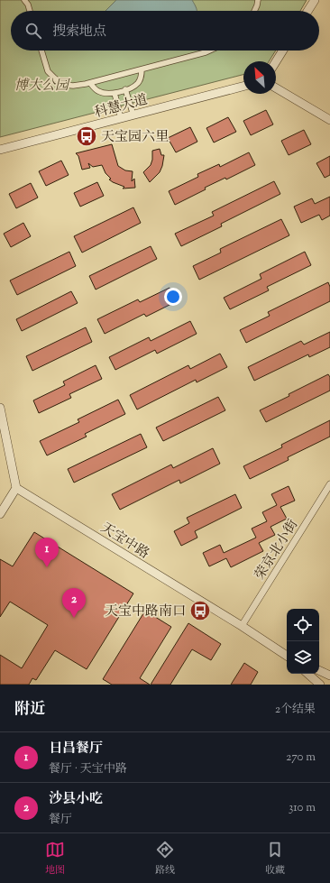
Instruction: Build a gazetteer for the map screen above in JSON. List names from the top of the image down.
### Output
{
  "streets": {
    "street": ["科慧大道", "天宝中路", "荣京北小街"]
  },
  "crossings": [
    ["天宝中路", "荣京北小街"]
  ],
  "parks": ["博大公园"],
  "places": {
    "bus stop": ["天宝园六里", "天宝中路南口"]
  },
  "north": "top left",
  "page": {
    "search": "搜索地点",
    "pins": ["1", "2"],
    "heading": ["附近", "2个结果"],
    "list": [
      {
        "mark": "1",
        "name": "日昌餐厅",
        "note": "餐厅 · 天宝中路",
        "value": "270 m"
      },
      {
        "mark": "2",
        "name": "沙县小吃",
        "note": "餐厅",
        "value": "310 m"
      }
    ],
    "nav": ["地图", "路线", "收藏"]
  }
}
